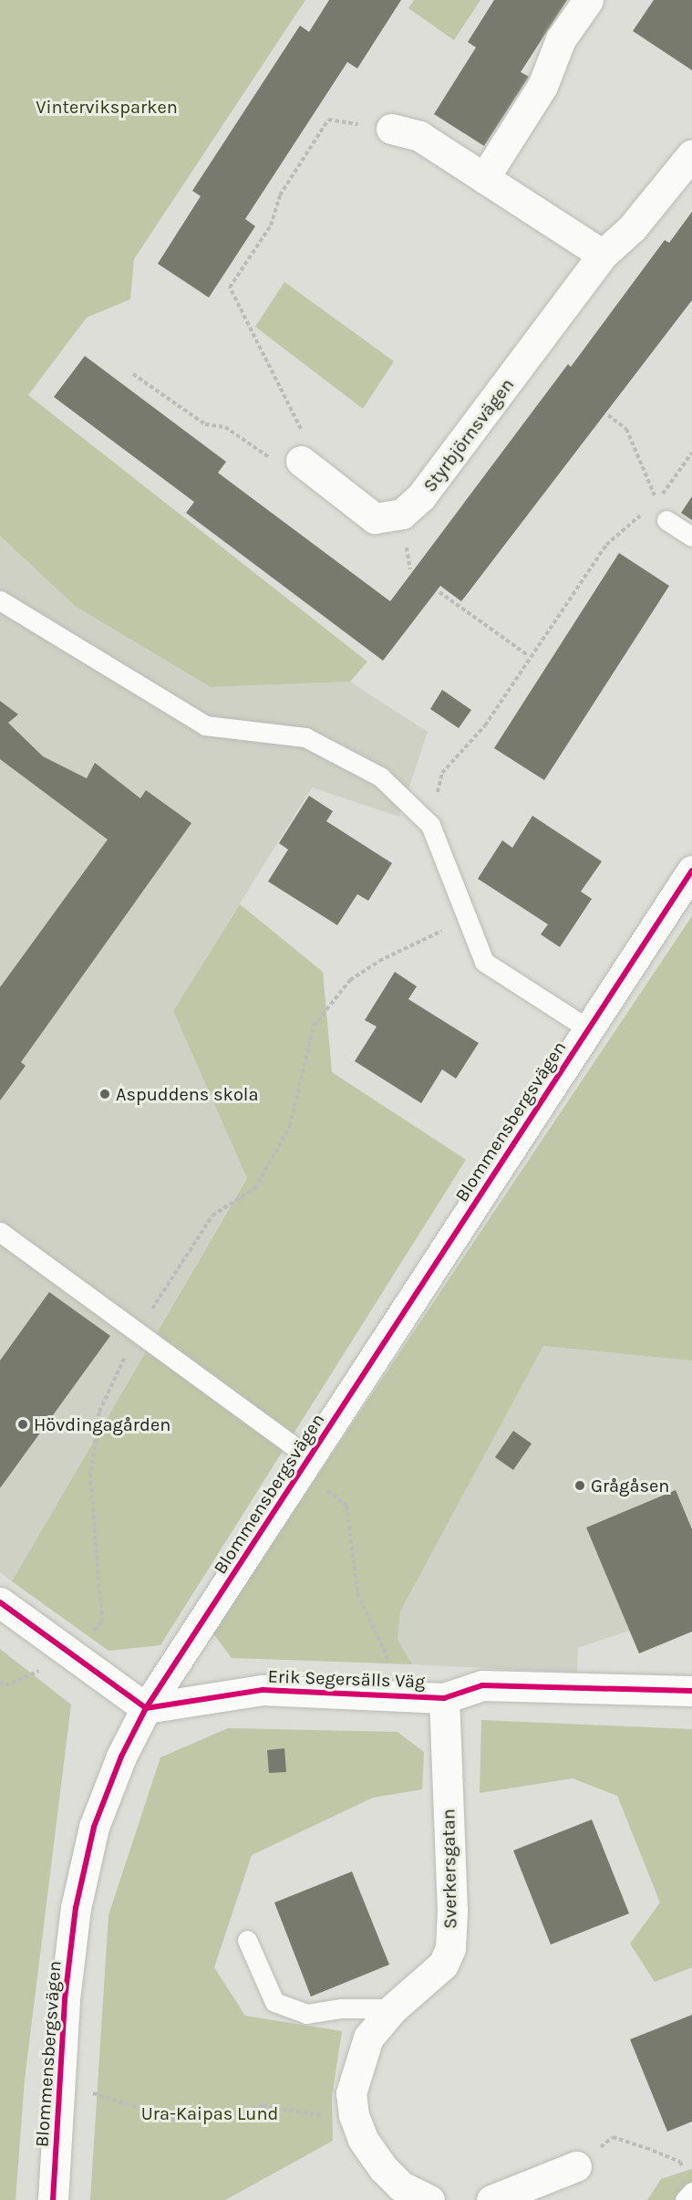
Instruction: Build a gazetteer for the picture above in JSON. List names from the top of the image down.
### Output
{
  "streets": {
    "street": [
      "Styrbjörnsvägen",
      "Blommensbergsvägen",
      "Erik Segersälls Väg",
      "Sverkersgatan"
    ]
  },
  "crossings": [
    ["Blommensbergsvägen", "Erik Segersälls Väg"],
    ["Erik Segersälls Väg", "Sverkersgatan"]
  ],
  "parks": ["Vinterviksparken", "Ura-Kaipas Lund"],
  "places": ["Aspuddens skola", "Hövdingagården", "Grågåsen"]
}
